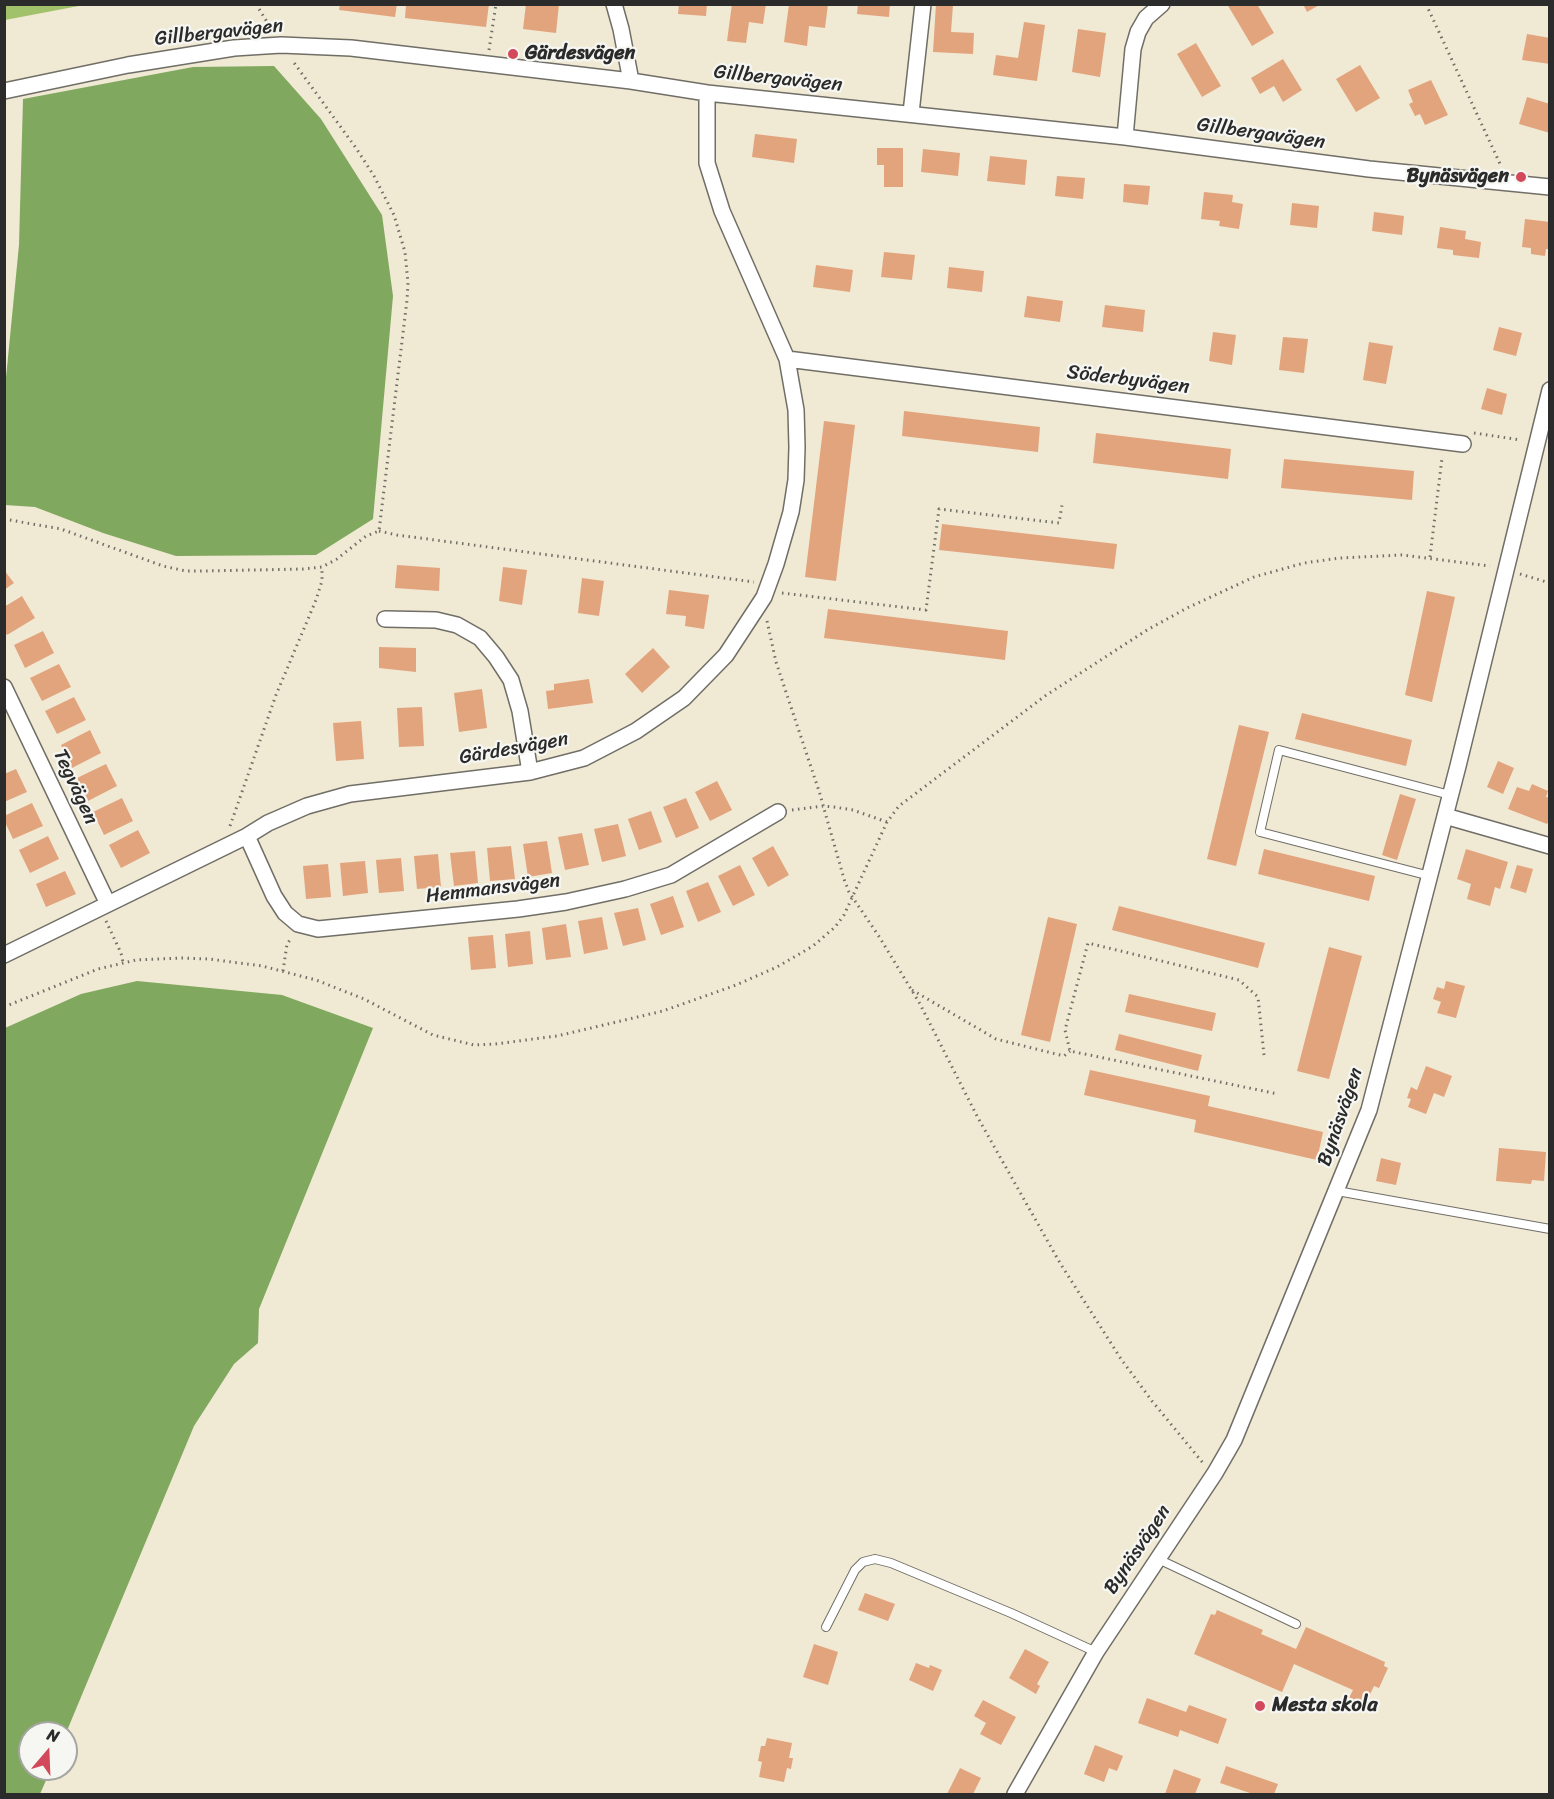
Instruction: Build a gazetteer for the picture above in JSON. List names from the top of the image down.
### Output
{
  "streets": {
    "street": [
      "Gillbergavägen",
      "Söderbyvägen",
      "Gärdesvägen",
      "Tegvägen",
      "Hemmansvägen",
      "Bynäsvägen"
    ]
  },
  "crossings": [
    ["Gillbergavägen", "Gärdesvägen"],
    ["Söderbyvägen", "Gärdesvägen"],
    ["Gärdesvägen", "Tegvägen"]
  ],
  "places": ["Gärdesvägen", "Bynäsvägen", "Mesta skola"],
  "north": "top"
}
